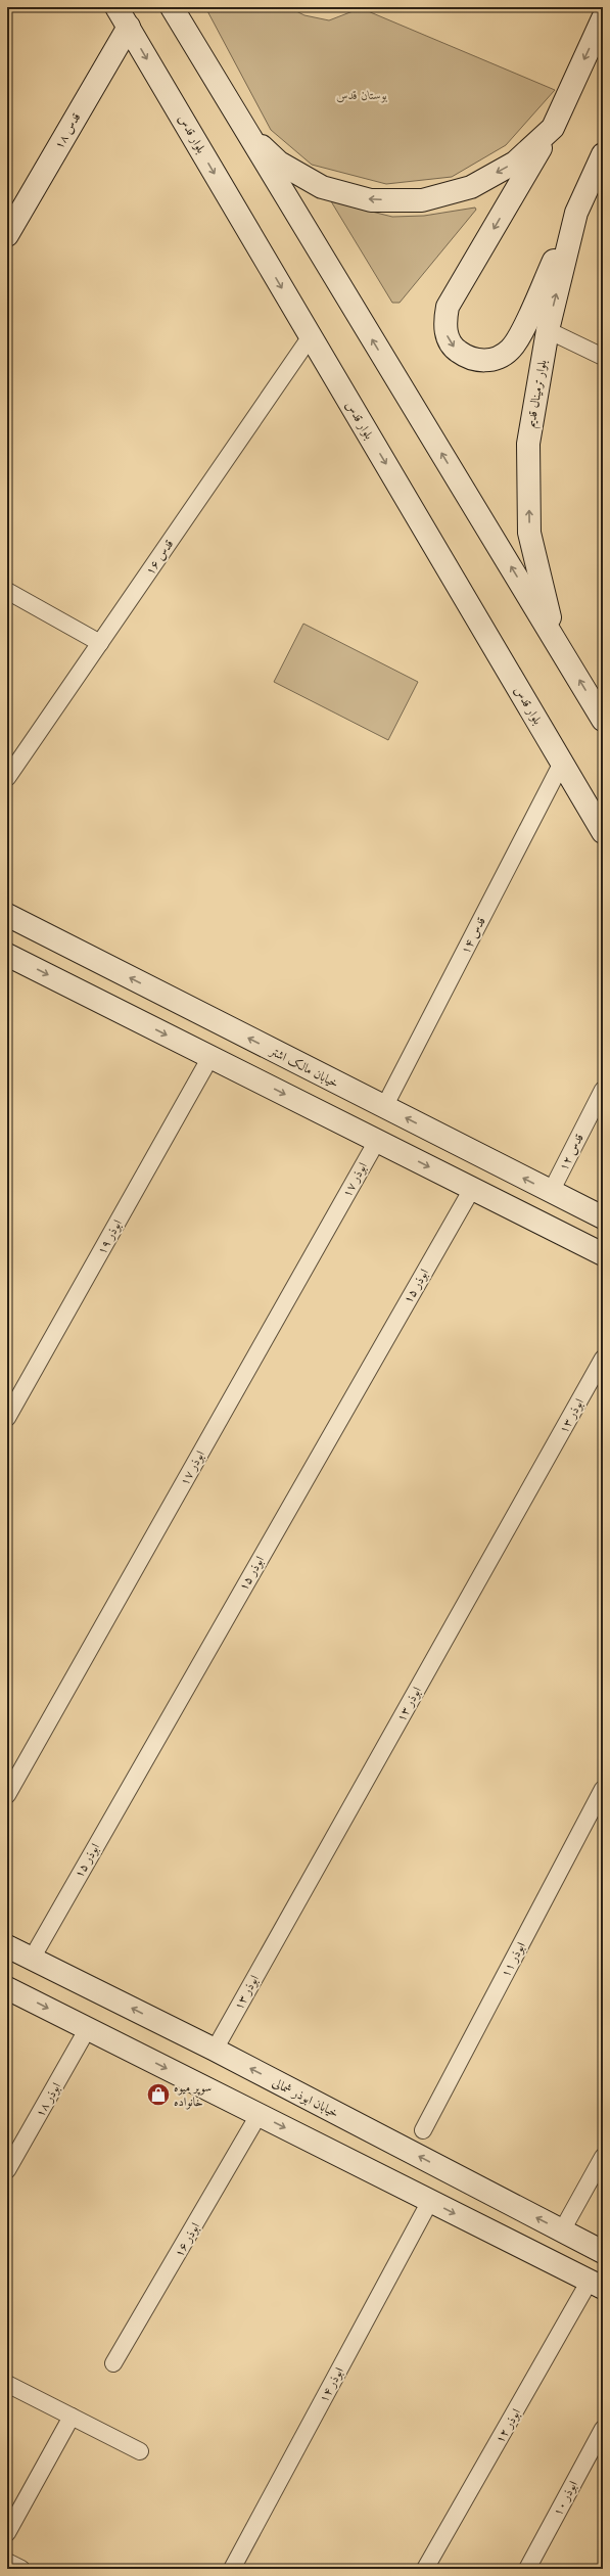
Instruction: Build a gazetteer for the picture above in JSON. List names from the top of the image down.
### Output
{
  "streets": {
    "main road": [
      "قدس ۱۸",
      "بلوار قدس",
      "بلوار ترمینال قدیم",
      "خیابان مالک اشتر",
      "خیابان ابوذر شمالی"
    ],
    "street": [
      "قدس ۱۶",
      "قدس ۱۴",
      "قدس ۱۲",
      "ابوذر ۱۷",
      "ابوذر ۱۹",
      "ابوذر ۱۵",
      "ابوذر ۱۳",
      "ابوذر ۱۱",
      "ابوذر ۱۸",
      "ابوذر ۱۶",
      "ابوذر ۱۴",
      "ابوذر ۱۲",
      "ابوذر ۱۰"
    ]
  },
  "crossings": [
    ["قدس ۱۸", "بلوار قدس"],
    ["بلوار قدس", "قدس ۱۶"],
    ["بلوار قدس", "قدس ۱۴"],
    ["قدس ۱۴", "خیابان مالک اشتر"],
    ["خیابان مالک اشتر", "قدس ۱۲"],
    ["ابوذر ۱۵", "خیابان ابوذر شمالی"],
    ["ابوذر ۱۳", "خیابان ابوذر شمالی"]
  ],
  "one_way": ["بلوار ترمینال قدیم"],
  "parks": ["بوستان قدس"],
  "places": {
    "shop": ["سوپر میوه خانواده"]
  }
}
